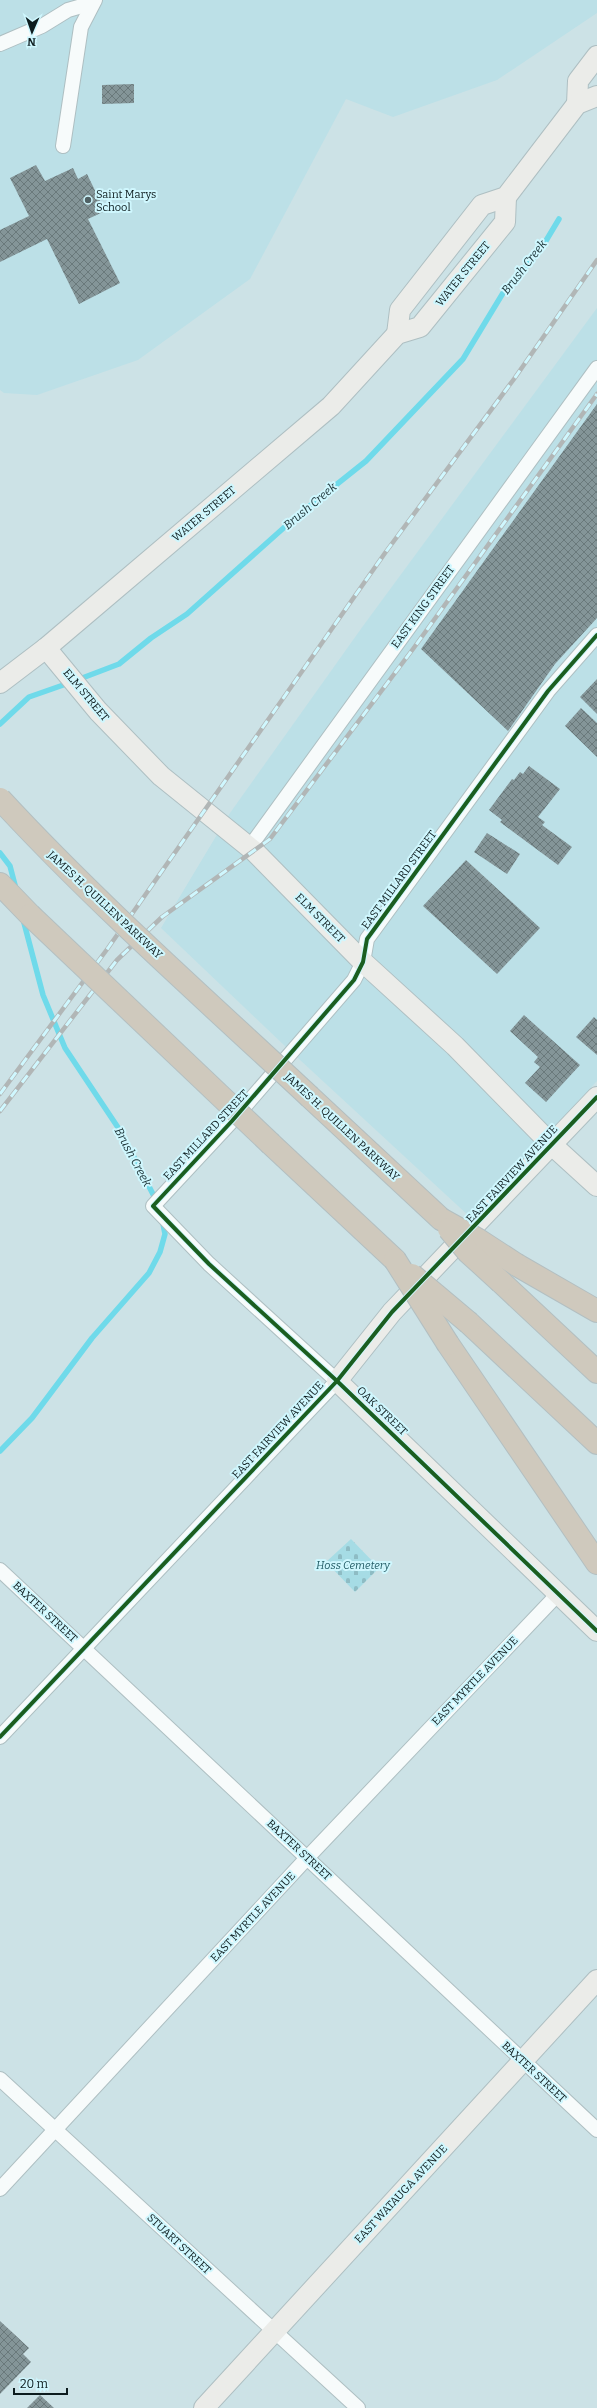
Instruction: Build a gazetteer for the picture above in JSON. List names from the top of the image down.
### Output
{
  "streets": {
    "highway": ["JAMES H. QUILLEN PARKWAY"],
    "street": [
      "WATER STREET",
      "EAST KING STREET",
      "ELM STREET",
      "EAST MILLARD STREET",
      "EAST FAIRVIEW AVENUE",
      "OAK STREET",
      "BAXTER STREET",
      "EAST MYRTLE AVENUE",
      "EAST WATAUGA AVENUE",
      "STUART STREET"
    ]
  },
  "crossings": [
    ["WATER STREET", "ELM STREET"],
    ["EAST KING STREET", "ELM STREET"],
    ["ELM STREET", "EAST MILLARD STREET"],
    ["ELM STREET", "EAST FAIRVIEW AVENUE"],
    ["EAST MILLARD STREET", "OAK STREET"],
    ["EAST FAIRVIEW AVENUE", "OAK STREET"],
    ["EAST FAIRVIEW AVENUE", "BAXTER STREET"],
    ["OAK STREET", "EAST MYRTLE AVENUE"],
    ["BAXTER STREET", "EAST MYRTLE AVENUE"],
    ["BAXTER STREET", "EAST WATAUGA AVENUE"],
    ["EAST MYRTLE AVENUE", "STUART STREET"],
    ["EAST WATAUGA AVENUE", "STUART STREET"]
  ],
  "water": ["Brush Creek"],
  "parks": ["Hoss Cemetery"],
  "places": ["Saint Marys School"],
  "scale_bar": "20 m",
  "north": "bottom"
}
